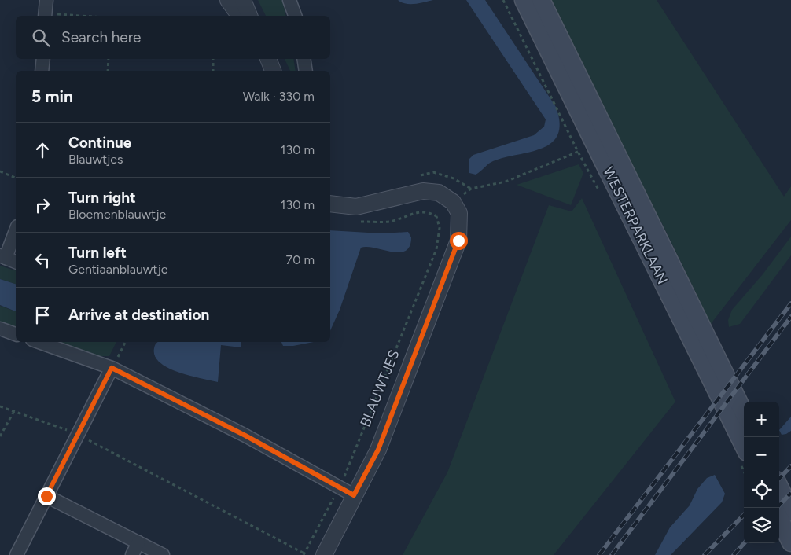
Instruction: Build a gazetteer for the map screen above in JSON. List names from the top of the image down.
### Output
{
  "streets": {
    "main road": ["WESTERPARKLAAN"],
    "street": ["BLAUWTJES"]
  },
  "page": {
    "search": "Search here",
    "heading": ["5 min", "Walk · 330 m"],
    "list": [
      ["Continue", "Blauwtjes", "130 m"],
      ["Turn right", "Bloemenblauwtje", "130 m"],
      ["Turn left", "Gentiaanblauwtje", "70 m"],
      "Arrive at destination"
    ],
    "map_buttons": ["+", "−"]
  }
}
